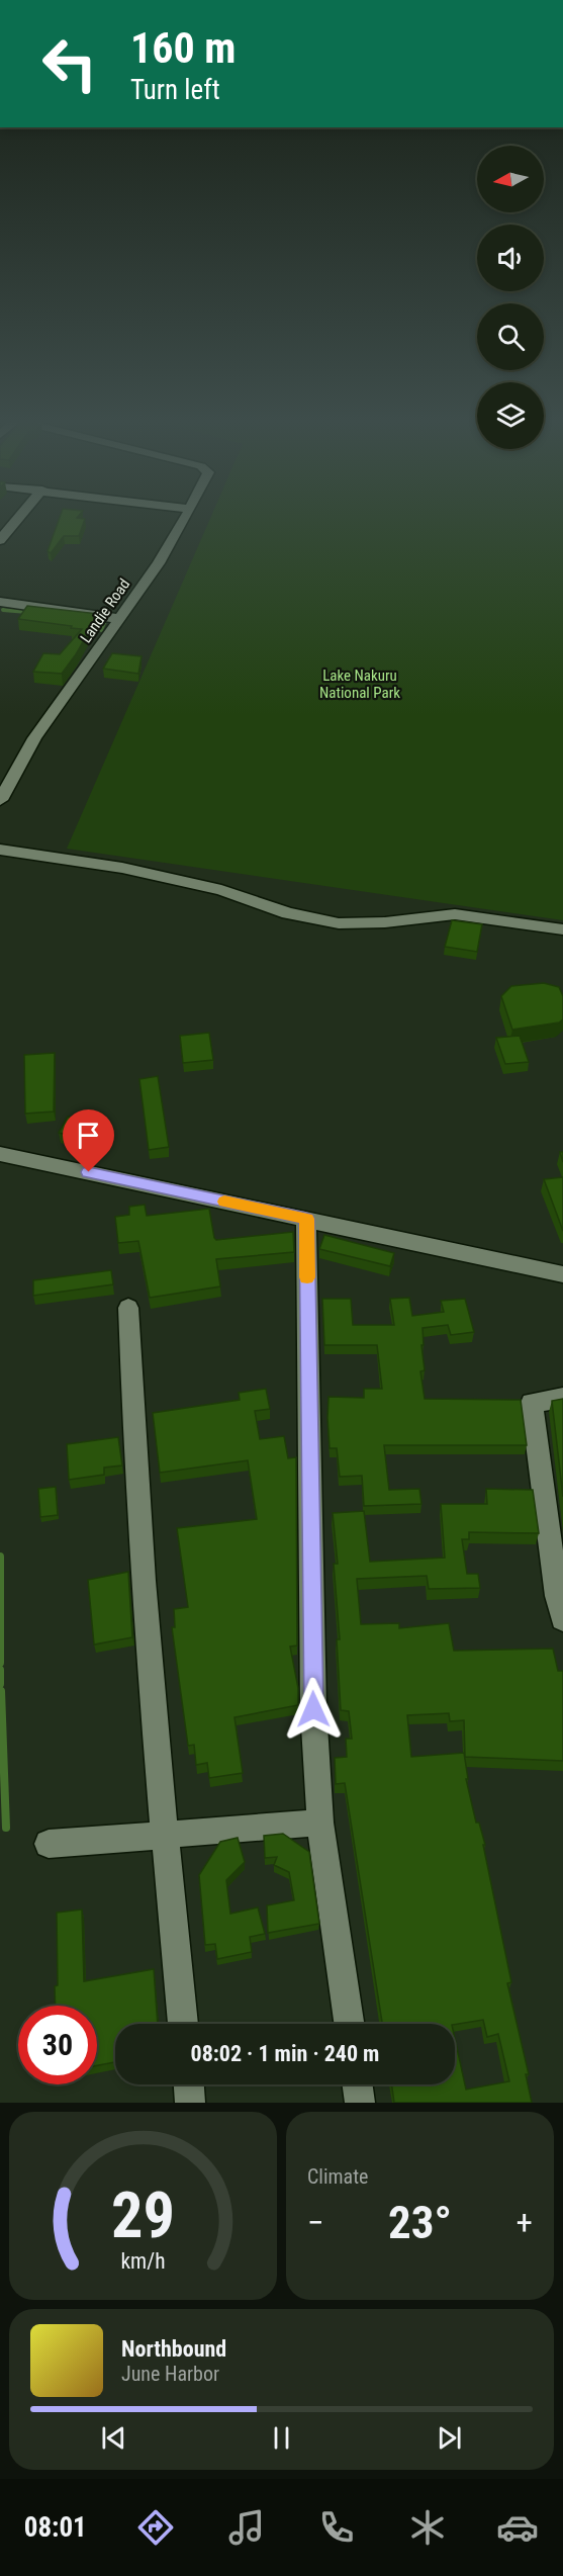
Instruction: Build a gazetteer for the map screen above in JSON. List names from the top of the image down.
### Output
{
  "streets": {
    "street": ["Landie Road"]
  },
  "parks": ["Lake Nakuru National Park"],
  "north": "left",
  "page": {
    "turn": ["160 m", "Turn left"],
    "limit": "30",
    "trip": "08:02 · 1 min · 240 m",
    "tile": "Climate",
    "heat": ["−", "23°", "+"],
    "song": ["Northbound", "June Harbor"],
    "tabs": "08:01",
    "gauge": ["29", "km/h"]
  }
}
